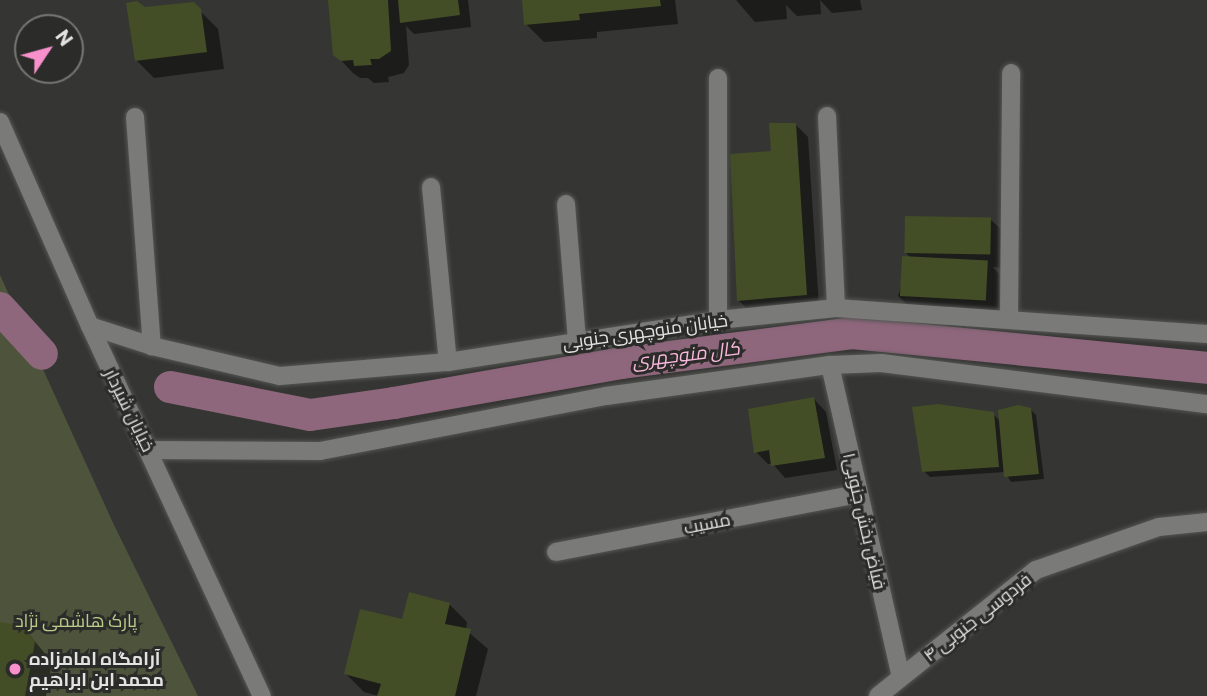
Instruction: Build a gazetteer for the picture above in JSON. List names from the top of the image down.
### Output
{
  "streets": {
    "street": [
      "خیابان منوچهری جنوبی",
      "خیابان شیردار",
      "فیاض بخش جنوبی۱",
      "مسیب",
      "فردوسی جنوبی ۴"
    ]
  },
  "crossings": [
    ["خیابان منوچهری جنوبی", "خیابان شیردار"],
    ["فیاض بخش جنوبی۱", "مسیب"],
    ["فیاض بخش جنوبی۱", "فردوسی جنوبی ۴"]
  ],
  "water": ["کال منوچهری"],
  "parks": ["پارک هاشمی نژاد"],
  "places": ["آرامگاه امامزاده محمد ابن ابراهیم"],
  "north": "top right"
}
